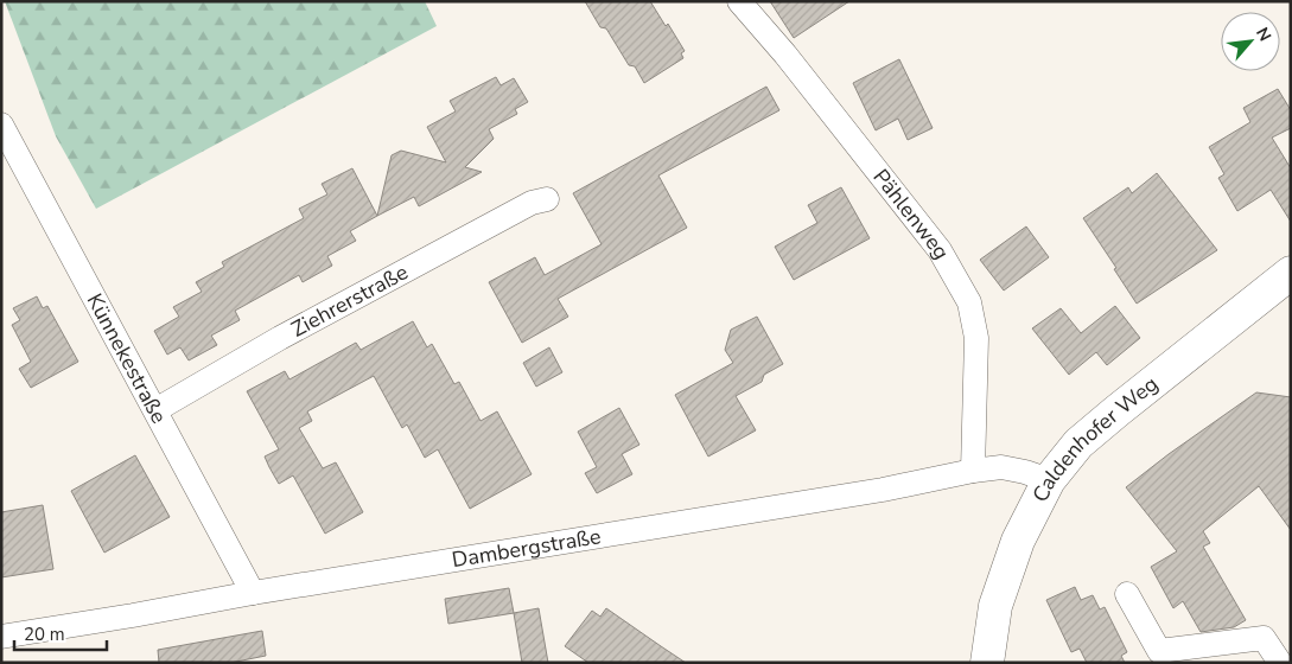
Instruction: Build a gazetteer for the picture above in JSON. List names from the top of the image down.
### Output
{
  "streets": {
    "main road": ["Caldenhofer Weg"],
    "street": [
      "Pählenweg",
      "Ziehrerstraße",
      "Künnekestraße",
      "Dambergstraße"
    ]
  },
  "crossings": [
    ["Pählenweg", "Dambergstraße"],
    ["Ziehrerstraße", "Künnekestraße"],
    ["Künnekestraße", "Dambergstraße"],
    ["Caldenhofer Weg", "Dambergstraße"]
  ],
  "scale_bar": "20 m",
  "north": "top right"
}
